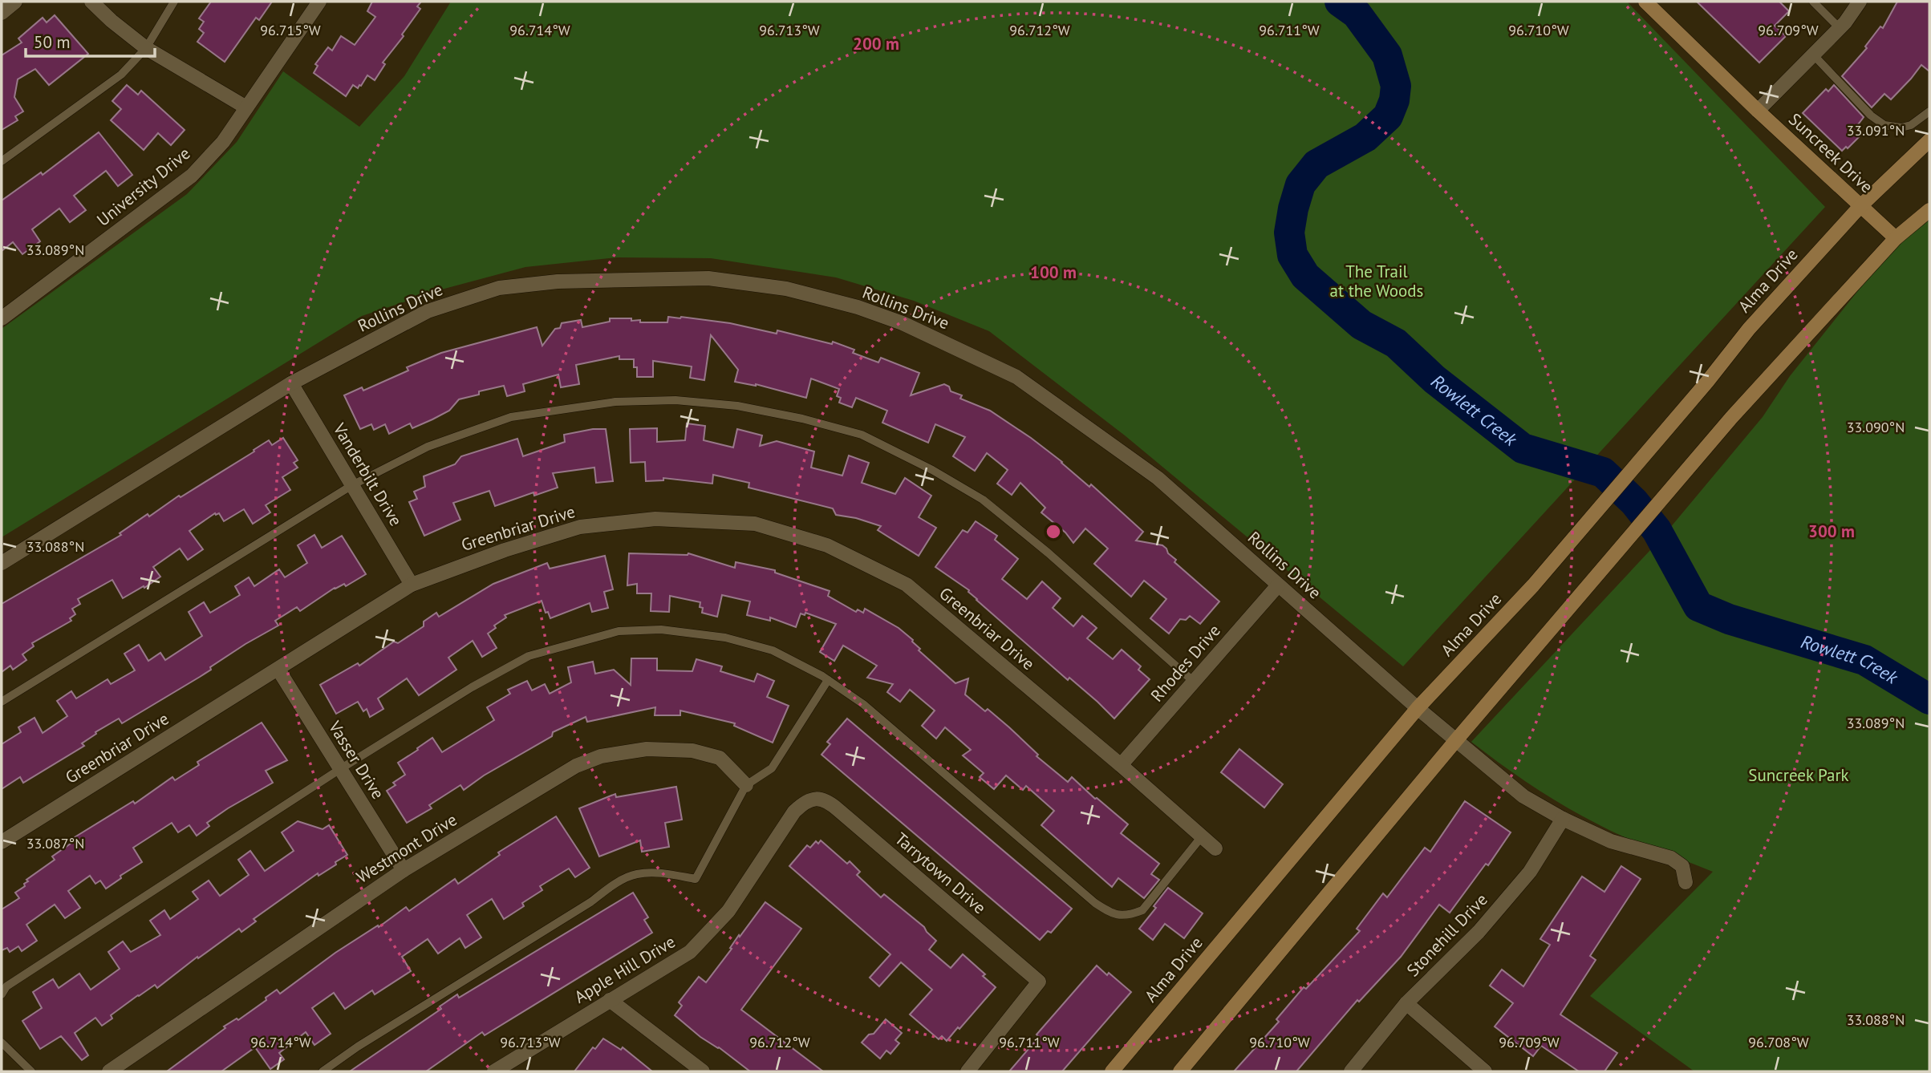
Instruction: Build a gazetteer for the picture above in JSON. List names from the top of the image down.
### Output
{
  "streets": {
    "main road": ["Suncreek Drive", "Alma Drive"],
    "street": [
      "University Drive",
      "Rollins Drive",
      "Vanderbilt Drive",
      "Greenbriar Drive",
      "Rhodes Drive",
      "Vasser Drive",
      "Westmont Drive",
      "Tarrytown Drive",
      "Stonehill Drive",
      "Apple Hill Drive"
    ]
  },
  "crossings": [
    ["Suncreek Drive", "Alma Drive"],
    ["Alma Drive", "Rollins Drive"],
    ["Rollins Drive", "Vanderbilt Drive"],
    ["Rollins Drive", "Rhodes Drive"],
    ["Rollins Drive", "Stonehill Drive"],
    ["Vanderbilt Drive", "Greenbriar Drive"],
    ["Greenbriar Drive", "Rhodes Drive"],
    ["Greenbriar Drive", "Vasser Drive"],
    ["Vasser Drive", "Westmont Drive"],
    ["Tarrytown Drive", "Apple Hill Drive"]
  ],
  "water": ["Rowlett Creek"],
  "parks": ["The Trail at the Woods", "Suncreek Park"],
  "scale_bar": "50 m",
  "coordinates": [
    "96.713°W",
    "96.712°W",
    "96.711°W",
    "96.715°W",
    "96.714°W",
    "96.710°W",
    "96.709°W",
    "33.091°N",
    "33.089°N",
    "33.090°N",
    "33.088°N",
    "33.087°N",
    "96.708°W"
  ],
  "rings": ["200 m", "100 m", "300 m"]
}
